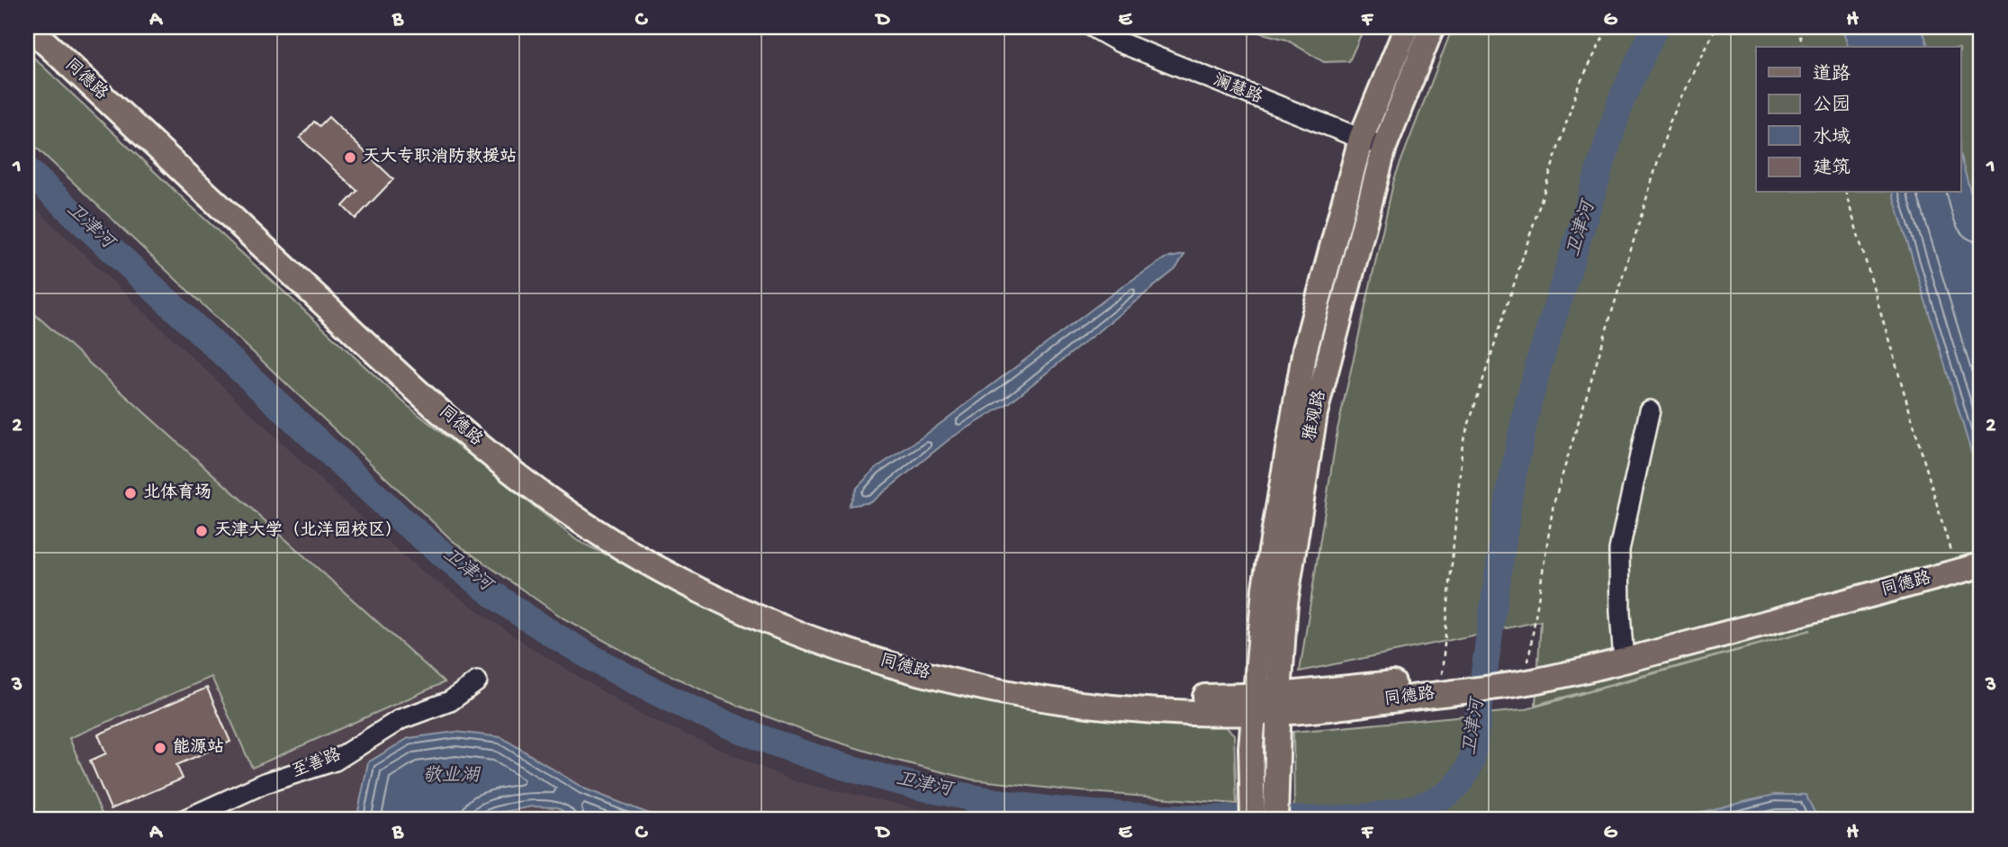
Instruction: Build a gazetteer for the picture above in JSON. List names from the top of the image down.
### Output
{
  "streets": {
    "main road": ["同德路", "雅观路"],
    "street": ["澜慧路", "至善路"]
  },
  "crossings": [
    ["同德路", "雅观路"],
    ["澜慧路", "雅观路"]
  ],
  "water": ["卫津河", "敬业湖"],
  "places": [
    "天大专职消防救援站",
    "北体育场",
    "天津大学（北洋园校区）",
    "能源站"
  ],
  "legend": [
    "道路",
    "公园",
    "水域",
    "建筑"
  ],
  "grid": {
    "columns": [
      "A",
      "B",
      "C",
      "D",
      "E",
      "F",
      "G",
      "H"
    ],
    "rows": ["1", "2", "3"]
  }
}
